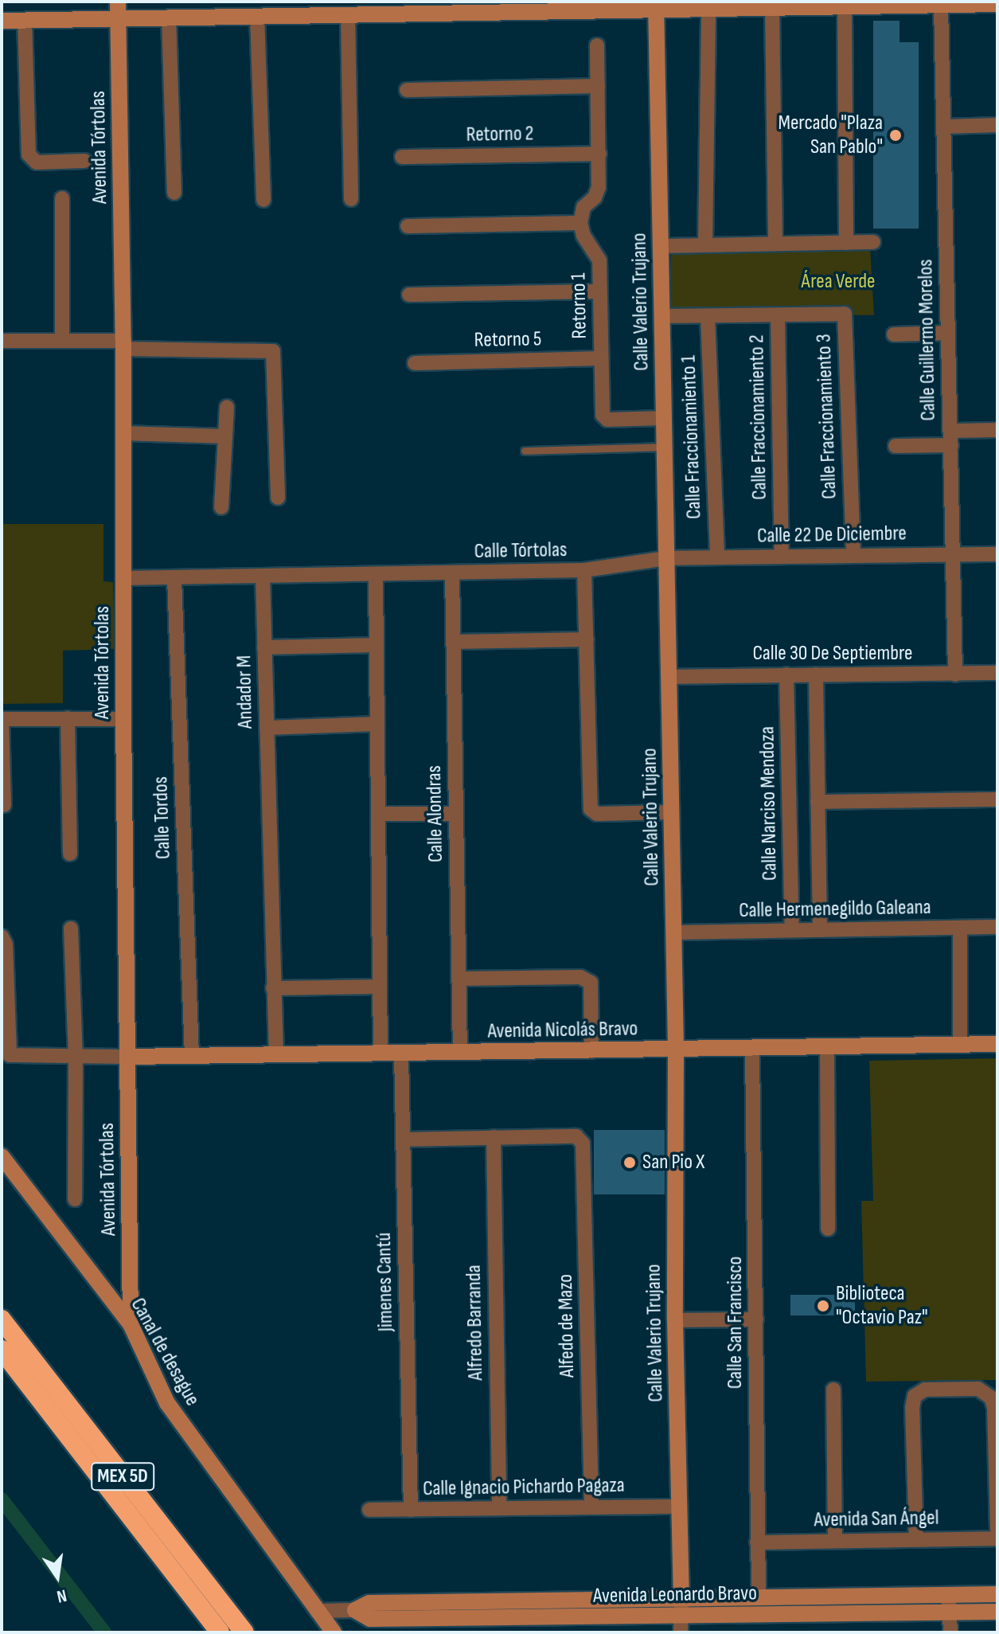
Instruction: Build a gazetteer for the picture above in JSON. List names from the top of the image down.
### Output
{
  "streets": {
    "highway": ["MEX 5D"],
    "street": [
      "Retorno 2",
      "Avenida Tórtolas",
      "Calle Valerio Trujano",
      "Retorno 1",
      "Retorno 5",
      "Calle Guillermo Morelos",
      "Calle Fraccionamiento 3",
      "Calle Fraccionamiento 2",
      "Calle Fraccionamiento 1",
      "Calle 22 De Diciembre",
      "Calle Tórtolas",
      "Calle 30 De Septiembre",
      "Andador M",
      "Calle Narciso Mendoza",
      "Calle Alondras",
      "Calle Tordos",
      "Calle Hermenegildo Galeana",
      "Avenida Nicolás Bravo",
      "Jimenes Cantú",
      "Alfredo Barranda",
      "Calle San Francisco",
      "Alfedo de Mazo",
      "Canal de desague",
      "Calle Ignacio Pichardo Pagaza",
      "Avenida San Ángel",
      "Avenida Leonardo Bravo"
    ]
  },
  "crossings": [
    ["Avenida Tórtolas", "Calle Tórtolas"],
    ["Avenida Tórtolas", "Avenida Nicolás Bravo"],
    ["Avenida Tórtolas", "Canal de desague"],
    ["Calle Valerio Trujano", "Retorno 1"],
    ["Calle Valerio Trujano", "Calle 22 De Diciembre"],
    ["Calle Valerio Trujano", "Calle Tórtolas"],
    ["Calle Valerio Trujano", "Calle 30 De Septiembre"],
    ["Calle Valerio Trujano", "Calle Hermenegildo Galeana"],
    ["Calle Valerio Trujano", "Avenida Nicolás Bravo"],
    ["Calle Valerio Trujano", "Calle Ignacio Pichardo Pagaza"],
    ["Calle Valerio Trujano", "Avenida Leonardo Bravo"],
    ["Retorno 1", "Retorno 5"],
    ["Calle Guillermo Morelos", "Calle 22 De Diciembre"],
    ["Calle Guillermo Morelos", "Calle 30 De Septiembre"],
    ["Calle Fraccionamiento 3", "Calle Fraccionamiento 2"],
    ["Calle Fraccionamiento 3", "Calle 22 De Diciembre"],
    ["Calle Fraccionamiento 2", "Calle 22 De Diciembre"],
    ["Calle Fraccionamiento 1", "Calle 22 De Diciembre"],
    ["Calle 22 De Diciembre", "Calle Tórtolas"],
    ["Calle Tórtolas", "Andador M"],
    ["Calle Tórtolas", "Calle Alondras"],
    ["Calle Tórtolas", "Calle Tordos"],
    ["Calle 30 De Septiembre", "Calle Narciso Mendoza"],
    ["Calle Narciso Mendoza", "Calle Hermenegildo Galeana"],
    ["Calle Alondras", "Avenida Nicolás Bravo"],
    ["Calle Tordos", "Avenida Nicolás Bravo"],
    ["Avenida Nicolás Bravo", "Jimenes Cantú"],
    ["Avenida Nicolás Bravo", "Calle San Francisco"],
    ["Jimenes Cantú", "Calle Ignacio Pichardo Pagaza"],
    ["Alfredo Barranda", "Alfedo de Mazo"],
    ["Alfredo Barranda", "Calle Ignacio Pichardo Pagaza"],
    ["Calle San Francisco", "Avenida San Ángel"],
    ["Calle San Francisco", "Avenida Leonardo Bravo"],
    ["Alfedo de Mazo", "Calle Ignacio Pichardo Pagaza"],
    ["Canal de desague", "Avenida Leonardo Bravo"]
  ],
  "parks": ["Área Verde"],
  "places": ["Mercado \"Plaza San Pablo\"", "San Pio X", "Biblioteca \"Octavio Paz\""],
  "north": "bottom"
}
